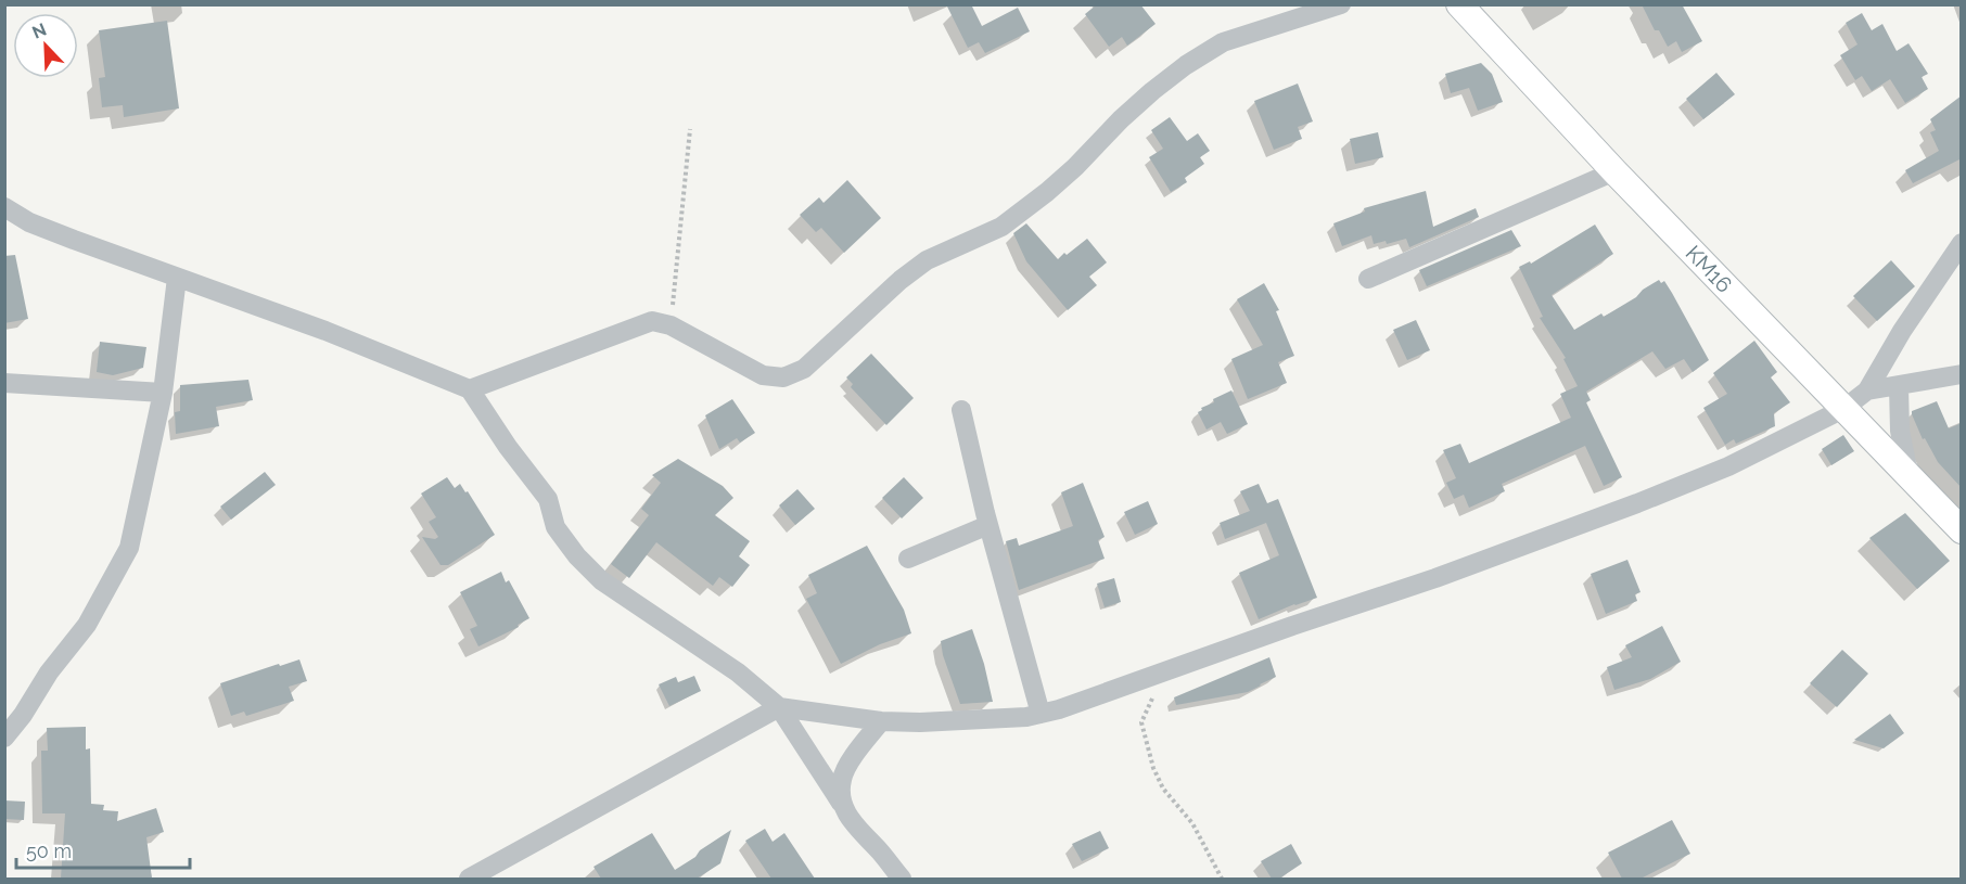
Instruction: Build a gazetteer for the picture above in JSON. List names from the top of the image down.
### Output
{
  "streets": {
    "street": ["KM16"]
  },
  "scale_bar": "50 m",
  "north": "top left"
}
